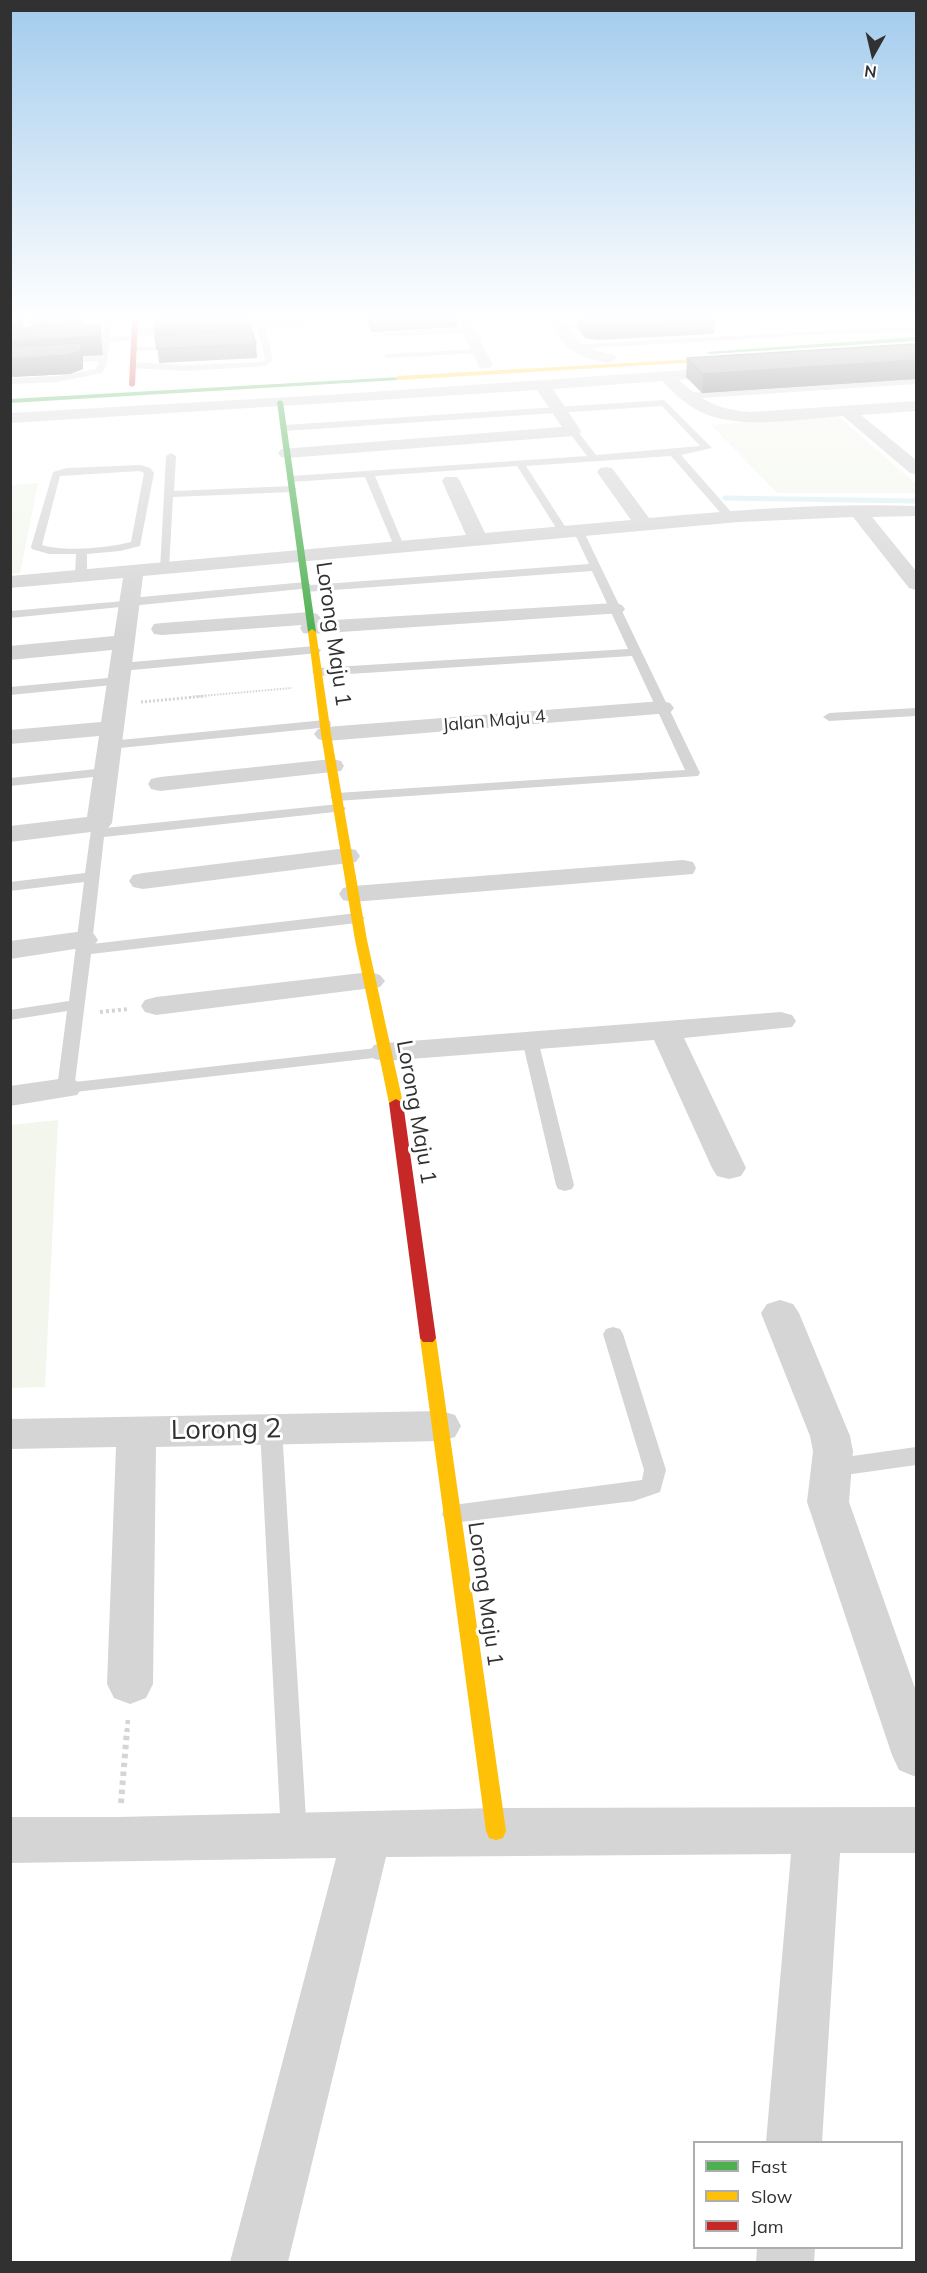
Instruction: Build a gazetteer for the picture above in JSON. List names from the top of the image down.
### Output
{
  "streets": {
    "main road": ["Lorong Maju 1"],
    "street": ["Jalan Maju 4", "Lorong 2"]
  },
  "crossings": [
    ["Lorong Maju 1", "Jalan Maju 4"],
    ["Lorong Maju 1", "Lorong 2"]
  ],
  "legend": ["Fast", "Slow", "Jam"],
  "north": "bottom"
}
